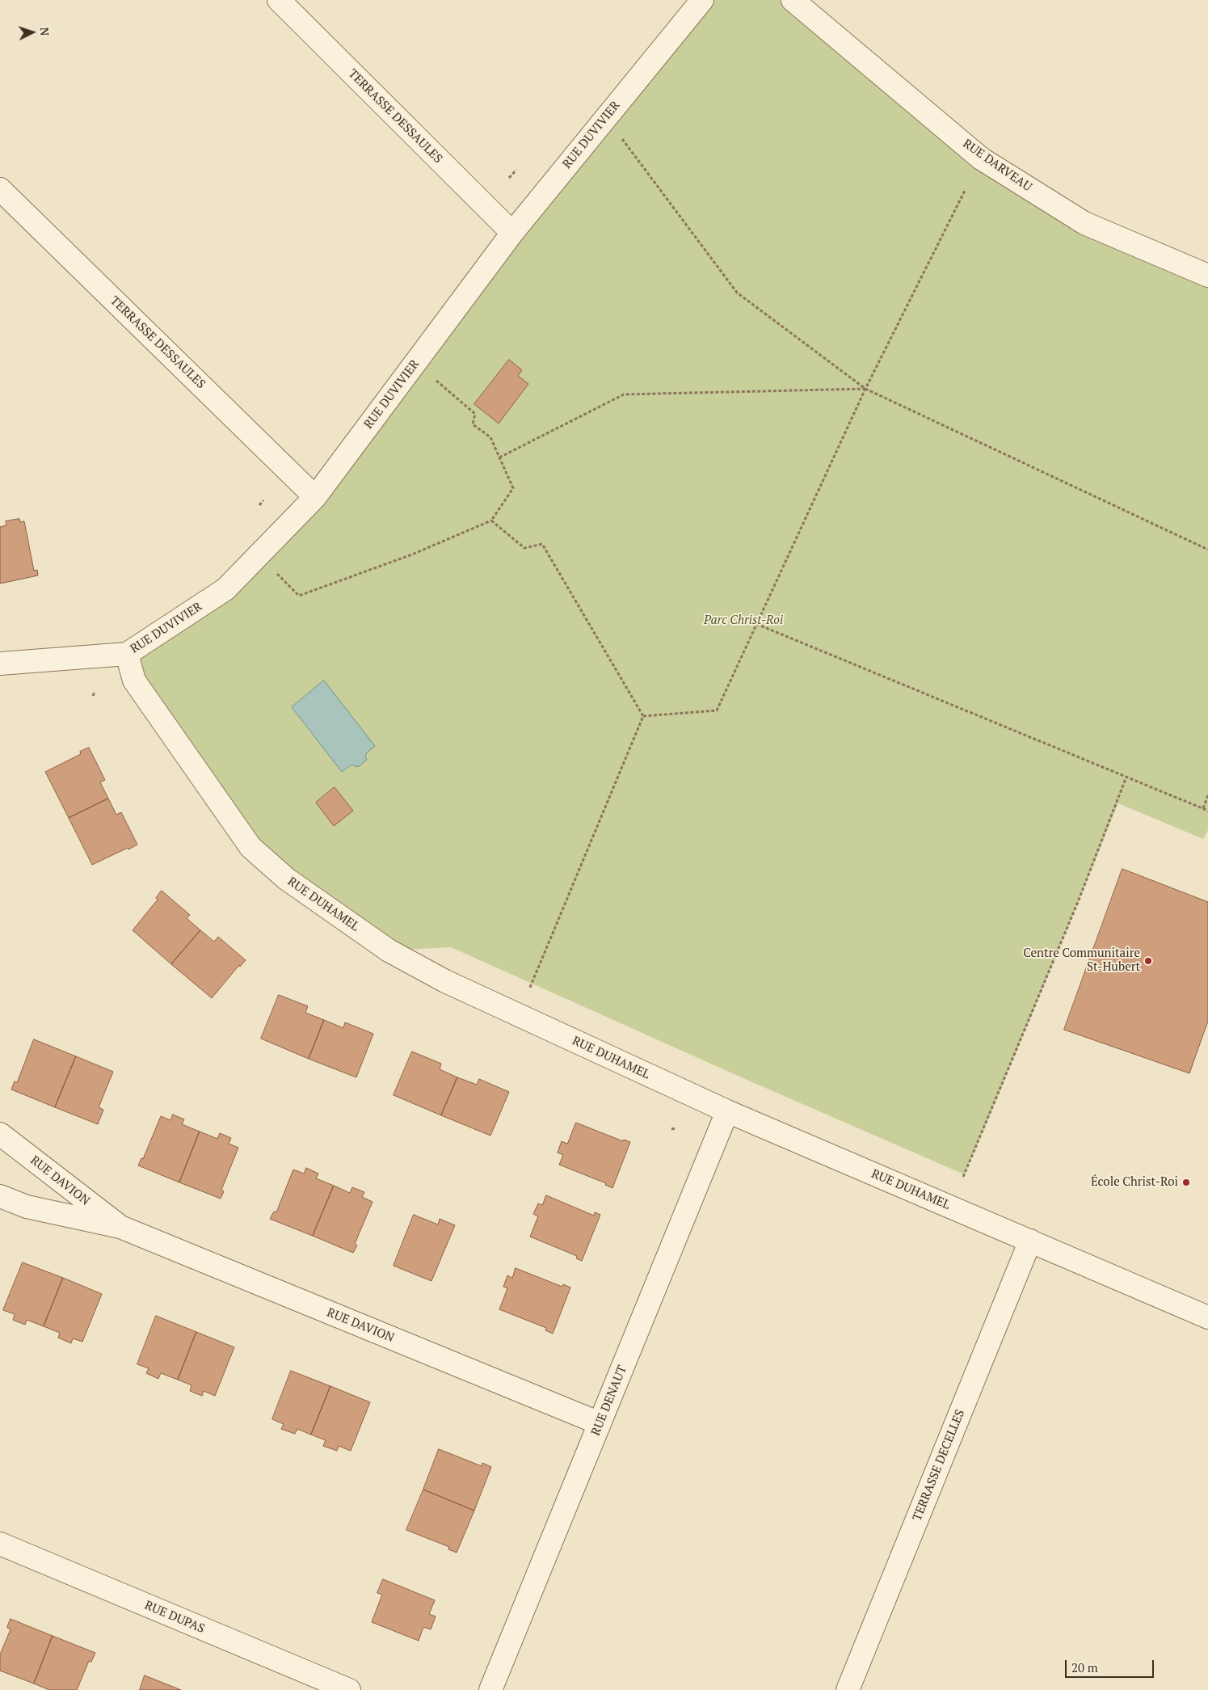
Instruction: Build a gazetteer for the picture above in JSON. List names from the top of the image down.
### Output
{
  "streets": {
    "street": [
      "TERRASSE DESSAULES",
      "RUE DUVIVIER",
      "RUE DARVEAU",
      "RUE DUHAMEL",
      "RUE DAVION",
      "RUE DENAUT",
      "TERRASSE DECELLES",
      "RUE DUPAS"
    ]
  },
  "crossings": [
    ["TERRASSE DESSAULES", "RUE DUVIVIER"],
    ["RUE DUVIVIER", "RUE DUHAMEL"],
    ["RUE DUHAMEL", "RUE DENAUT"],
    ["RUE DUHAMEL", "TERRASSE DECELLES"],
    ["RUE DAVION", "RUE DENAUT"]
  ],
  "parks": ["Parc Christ-Roi"],
  "places": ["Centre Communitaire St-Hubert", "École Christ-Roi"],
  "scale_bar": "20 m",
  "north": "right"
}
